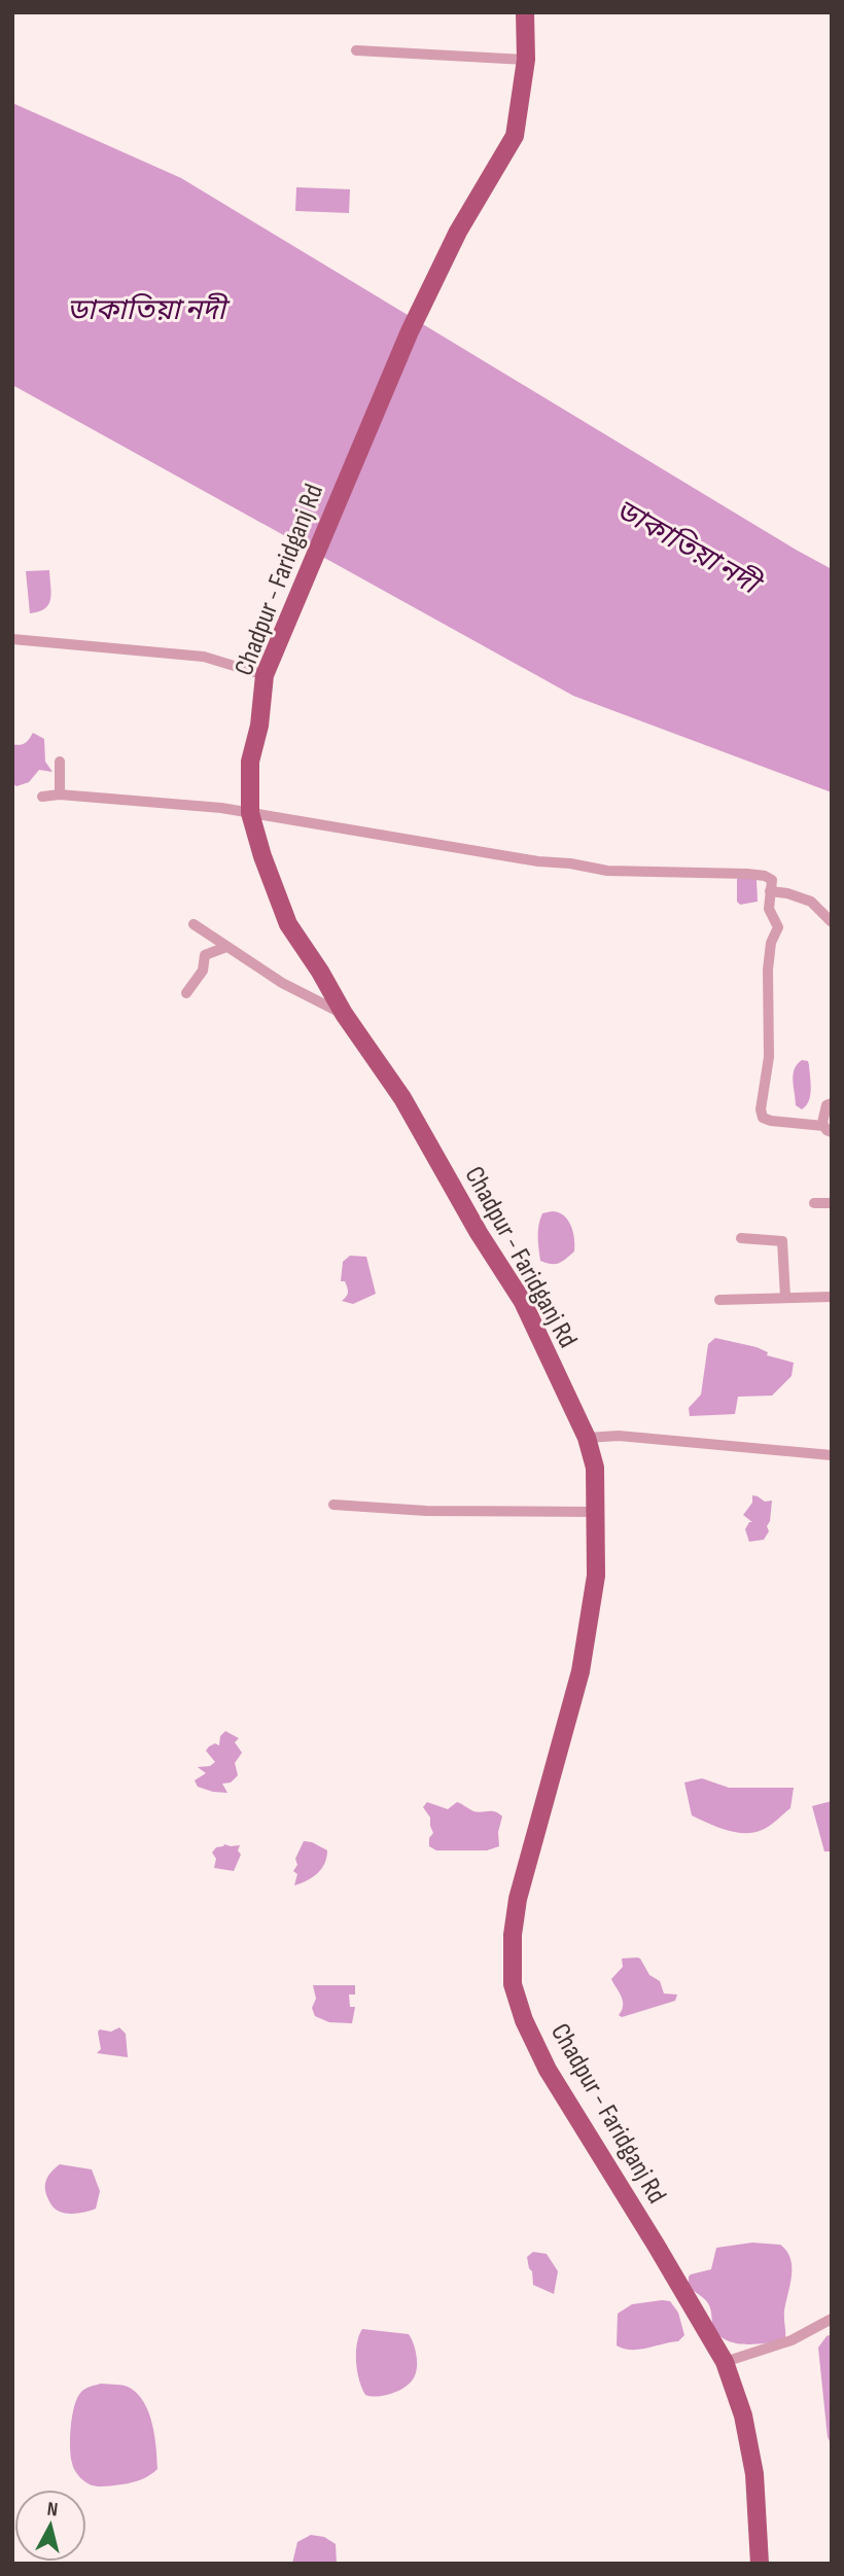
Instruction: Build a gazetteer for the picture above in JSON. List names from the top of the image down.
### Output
{
  "streets": {
    "main road": ["Chadpur - Faridganj Rd"]
  },
  "water": ["ডাকাতিয়া নদী"],
  "north": "top"
}
